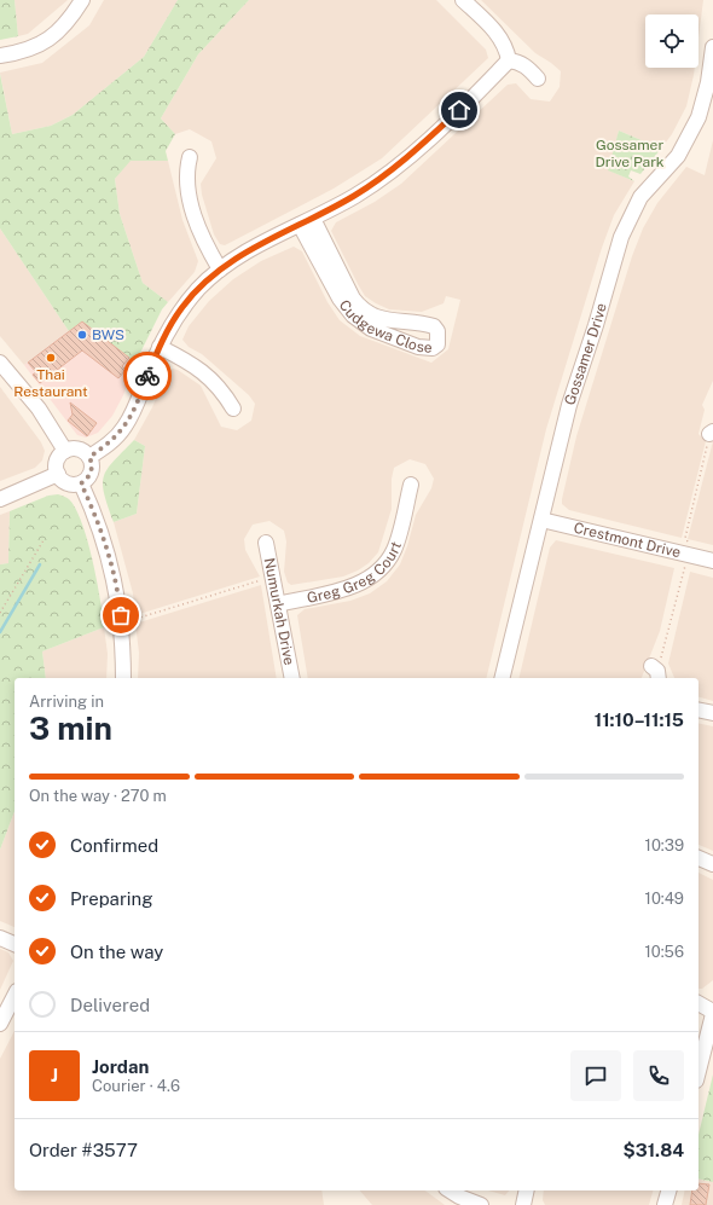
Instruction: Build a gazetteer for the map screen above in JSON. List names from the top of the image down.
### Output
{
  "streets": {
    "street": [
      "Cudgewa Close",
      "Gossamer Drive",
      "Crestmont Drive",
      "Greg Greg Court",
      "Numurkah Drive"
    ]
  },
  "crossings": [
    ["Gossamer Drive", "Crestmont Drive"],
    ["Greg Greg Court", "Numurkah Drive"]
  ],
  "parks": ["Gossamer Drive Park"],
  "places": ["BWS", "Thai Restaurant"],
  "page": {
    "heading": ["3 min", "Arriving in", "11:10–11:15"],
    "panel": [
      "Jordan",
      "Courier · 4.6",
      "Order #3577",
      "$31.84"
    ],
    "bar": "On the way · 270 m",
    "list": [
      ["Confirmed", "10:39"],
      ["Preparing", "10:49"],
      ["On the way", "10:56"],
      "Delivered"
    ],
    "round": "J"
  }
}
